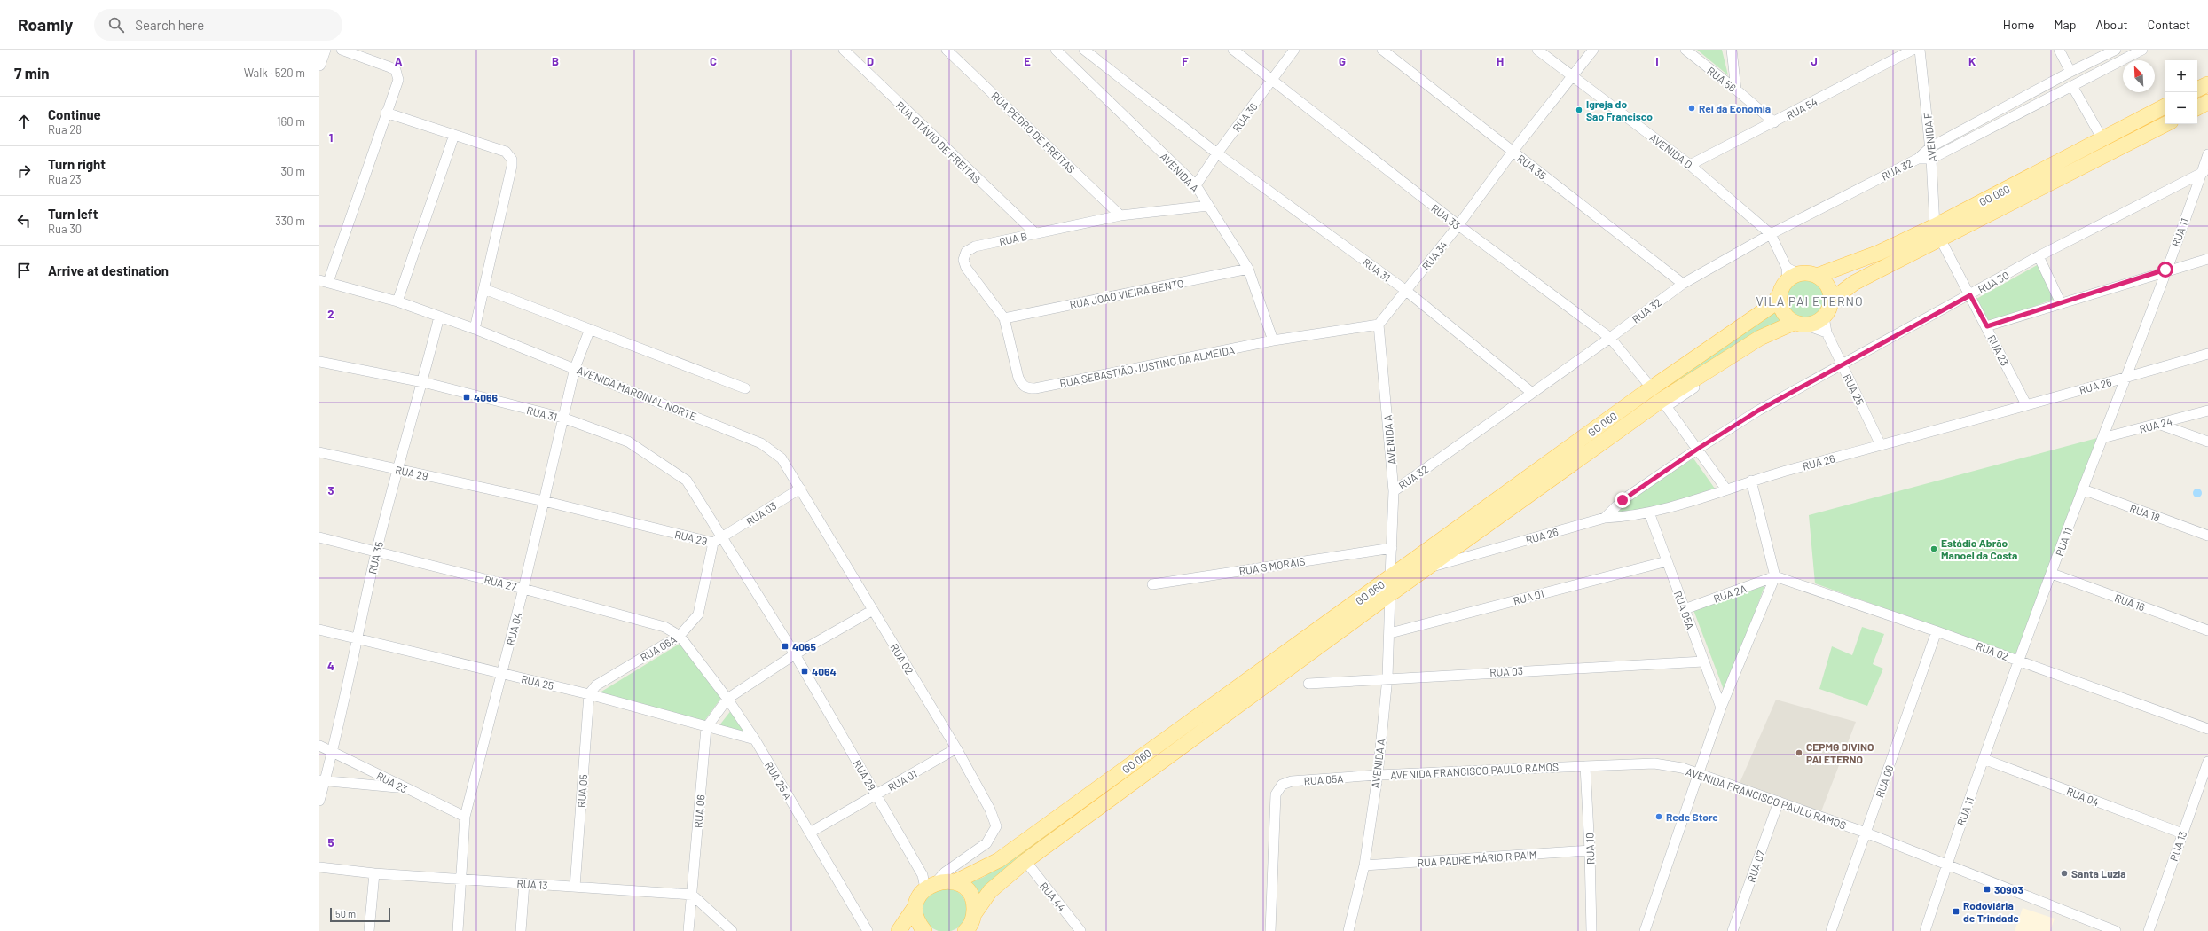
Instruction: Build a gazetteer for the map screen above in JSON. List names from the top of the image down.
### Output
{
  "streets": {
    "main road": ["GO 060"],
    "street": [
      "RUA 56",
      "RUA 54",
      "RUA 36",
      "RUA PEDRO DE FREITAS",
      "AVENIDA F",
      "RUA OTÁVIO DE FREITAS",
      "AVENIDA D",
      "RUA 35",
      "RUA 32",
      "AVENIDA A",
      "RUA 33",
      "RUA 11",
      "RUA B",
      "RUA 34",
      "RUA 31",
      "RUA 30",
      "RUA JOÃO VIEIRA BENTO",
      "RUA 23",
      "RUA SEBASTIÃO JUSTINO DA ALMEIDA",
      "RUA 26",
      "RUA 25",
      "AVENIDA MARGINAL NORTE",
      "RUA 24",
      "RUA 29",
      "RUA 18",
      "RUA 03",
      "RUA S MORAIS",
      "RUA 27",
      "RUA 2A",
      "RUA 01",
      "RUA 16",
      "RUA 05A",
      "RUA 04",
      "RUA 06A",
      "RUA 02",
      "AVENIDA FRANCISCO PAULO RAMOS",
      "RUA 25 A",
      "RUA 09",
      "RUA 05",
      "RUA 06",
      "RUA 13",
      "RUA 10",
      "RUA PADRE MÁRIO R PAIM",
      "RUA 07",
      "RUA 44"
    ]
  },
  "crossings": [
    ["RUA 56", "RUA 54"],
    ["RUA 54", "AVENIDA D"],
    ["RUA 36", "AVENIDA A"],
    ["RUA 36", "RUA 33"],
    ["RUA 36", "RUA 31"],
    ["RUA PEDRO DE FREITAS", "RUA B"],
    ["AVENIDA F", "RUA 32"],
    ["AVENIDA F", "GO 060"],
    ["RUA OTÁVIO DE FREITAS", "RUA B"],
    ["AVENIDA D", "RUA 32"],
    ["AVENIDA D", "GO 060"],
    ["AVENIDA D", "RUA 34"],
    ["AVENIDA D", "RUA 25"],
    ["RUA 35", "RUA 32"],
    ["RUA 35", "RUA 34"],
    ["RUA 35", "RUA 31"],
    ["RUA 35", "RUA 23"],
    ["RUA 35", "RUA 25"],
    ["RUA 35", "AVENIDA MARGINAL NORTE"],
    ["RUA 35", "RUA 29"],
    ["RUA 35", "RUA 27"],
    ["RUA 32", "AVENIDA A"],
    ["RUA 32", "RUA 33"],
    ["RUA 32", "RUA 31"],
    ["AVENIDA A", "GO 060"],
    ["AVENIDA A", "RUA B"],
    ["AVENIDA A", "RUA 34"],
    ["AVENIDA A", "RUA JOÃO VIEIRA BENTO"],
    ["AVENIDA A", "RUA SEBASTIÃO JUSTINO DA ALMEIDA"],
    ["AVENIDA A", "RUA 03"],
    ["AVENIDA A", "RUA S MORAIS"],
    ["AVENIDA A", "RUA 01"],
    ["AVENIDA A", "RUA 05A"],
    ["AVENIDA A", "AVENIDA FRANCISCO PAULO RAMOS"],
    ["AVENIDA A", "RUA PADRE MÁRIO R PAIM"],
    ["GO 060", "RUA 33"],
    ["GO 060", "RUA 23"],
    ["GO 060", "RUA 26"],
    ["GO 060", "RUA 25"],
    ["GO 060", "RUA 29"],
    ["GO 060", "RUA 02"],
    ["GO 060", "RUA 44"],
    ["RUA 33", "RUA 34"],
    ["RUA 11", "RUA 30"],
    ["RUA 11", "RUA 26"],
    ["RUA 11", "RUA 24"],
    ["RUA 11", "RUA 18"],
    ["RUA 11", "RUA 16"],
    ["RUA 11", "RUA 04"],
    ["RUA 11", "RUA 02"],
    ["RUA 11", "AVENIDA FRANCISCO PAULO RAMOS"],
    ["RUA B", "RUA JOÃO VIEIRA BENTO"],
    ["RUA B", "RUA SEBASTIÃO JUSTINO DA ALMEIDA"],
    ["RUA 34", "RUA 31"],
    ["RUA 31", "RUA 29"],
    ["RUA 31", "RUA 03"],
    ["RUA 31", "RUA 04"],
    ["RUA 30", "RUA 23"],
    ["RUA 30", "RUA 26"],
    ["RUA 30", "RUA 25"],
    ["RUA 23", "RUA 26"],
    ["RUA 23", "RUA 04"],
    ["RUA 26", "RUA 25"],
    ["RUA 26", "RUA 05A"],
    ["RUA 25", "RUA 04"],
    ["RUA 25", "RUA 06A"],
    ["RUA 25", "RUA 25 A"],
    ["RUA 25", "RUA 05"],
    ["RUA 25", "RUA 06"],
    ["AVENIDA MARGINAL NORTE", "RUA 03"],
    ["AVENIDA MARGINAL NORTE", "RUA 04"],
    ["AVENIDA MARGINAL NORTE", "RUA 02"],
    ["RUA 29", "RUA 03"],
    ["RUA 29", "RUA 01"],
    ["RUA 29", "RUA 04"],
    ["RUA 29", "RUA 06A"],
    ["RUA 29", "RUA 02"],
    ["RUA 03", "RUA 05A"],
    ["RUA 27", "RUA 04"],
    ["RUA 27", "RUA 06A"],
    ["RUA 27", "RUA 25 A"],
    ["RUA 2A", "RUA 05A"],
    ["RUA 2A", "RUA 02"],
    ["RUA 01", "RUA 05A"],
    ["RUA 01", "RUA 02"],
    ["RUA 01", "RUA 25 A"],
    ["RUA 05A", "AVENIDA FRANCISCO PAULO RAMOS"],
    ["RUA 04", "RUA 13"],
    ["RUA 06A", "RUA 25 A"],
    ["RUA 06A", "RUA 05"],
    ["RUA 02", "RUA 09"],
    ["AVENIDA FRANCISCO PAULO RAMOS", "RUA 09"],
    ["AVENIDA FRANCISCO PAULO RAMOS", "RUA 10"],
    ["AVENIDA FRANCISCO PAULO RAMOS", "RUA 07"],
    ["RUA 05", "RUA 13"],
    ["RUA 06", "RUA 13"],
    ["RUA 10", "RUA PADRE MÁRIO R PAIM"]
  ],
  "districts": ["VILA PAI ETERNO"],
  "places": {
    "other": [
      "Rei da Eonomia",
      "Igreja do Sao Francisco",
      "Estádio Abrão Manoel da Costa",
      "CEPMG DIVINO PAI ETERNO",
      "Rede Store",
      "Santa Luzia"
    ],
    "transit": [
      "4066",
      "4065",
      "4064",
      "30903",
      "Rodoviária de Trindade"
    ]
  },
  "scale_bar": "50 m",
  "north": "top left",
  "page": {
    "header": "Roamly",
    "search": "Search here",
    "nav": [
      "Home",
      "Map",
      "About",
      "Contact"
    ],
    "heading": ["7 min", "Walk · 520 m"],
    "map_buttons": ["+", "−"],
    "list": [
      ["Continue", "Rua 28", "160 m"],
      ["Turn right", "Rua 23", "30 m"],
      ["Turn left", "Rua 30", "330 m"],
      "Arrive at destination"
    ],
    "scale": "50 m"
  },
  "grid": {
    "columns": [
      "A",
      "B",
      "C",
      "D",
      "E",
      "F",
      "G",
      "H",
      "I",
      "J",
      "K"
    ],
    "rows": [
      "1",
      "2",
      "3",
      "4",
      "5"
    ]
  }
}
